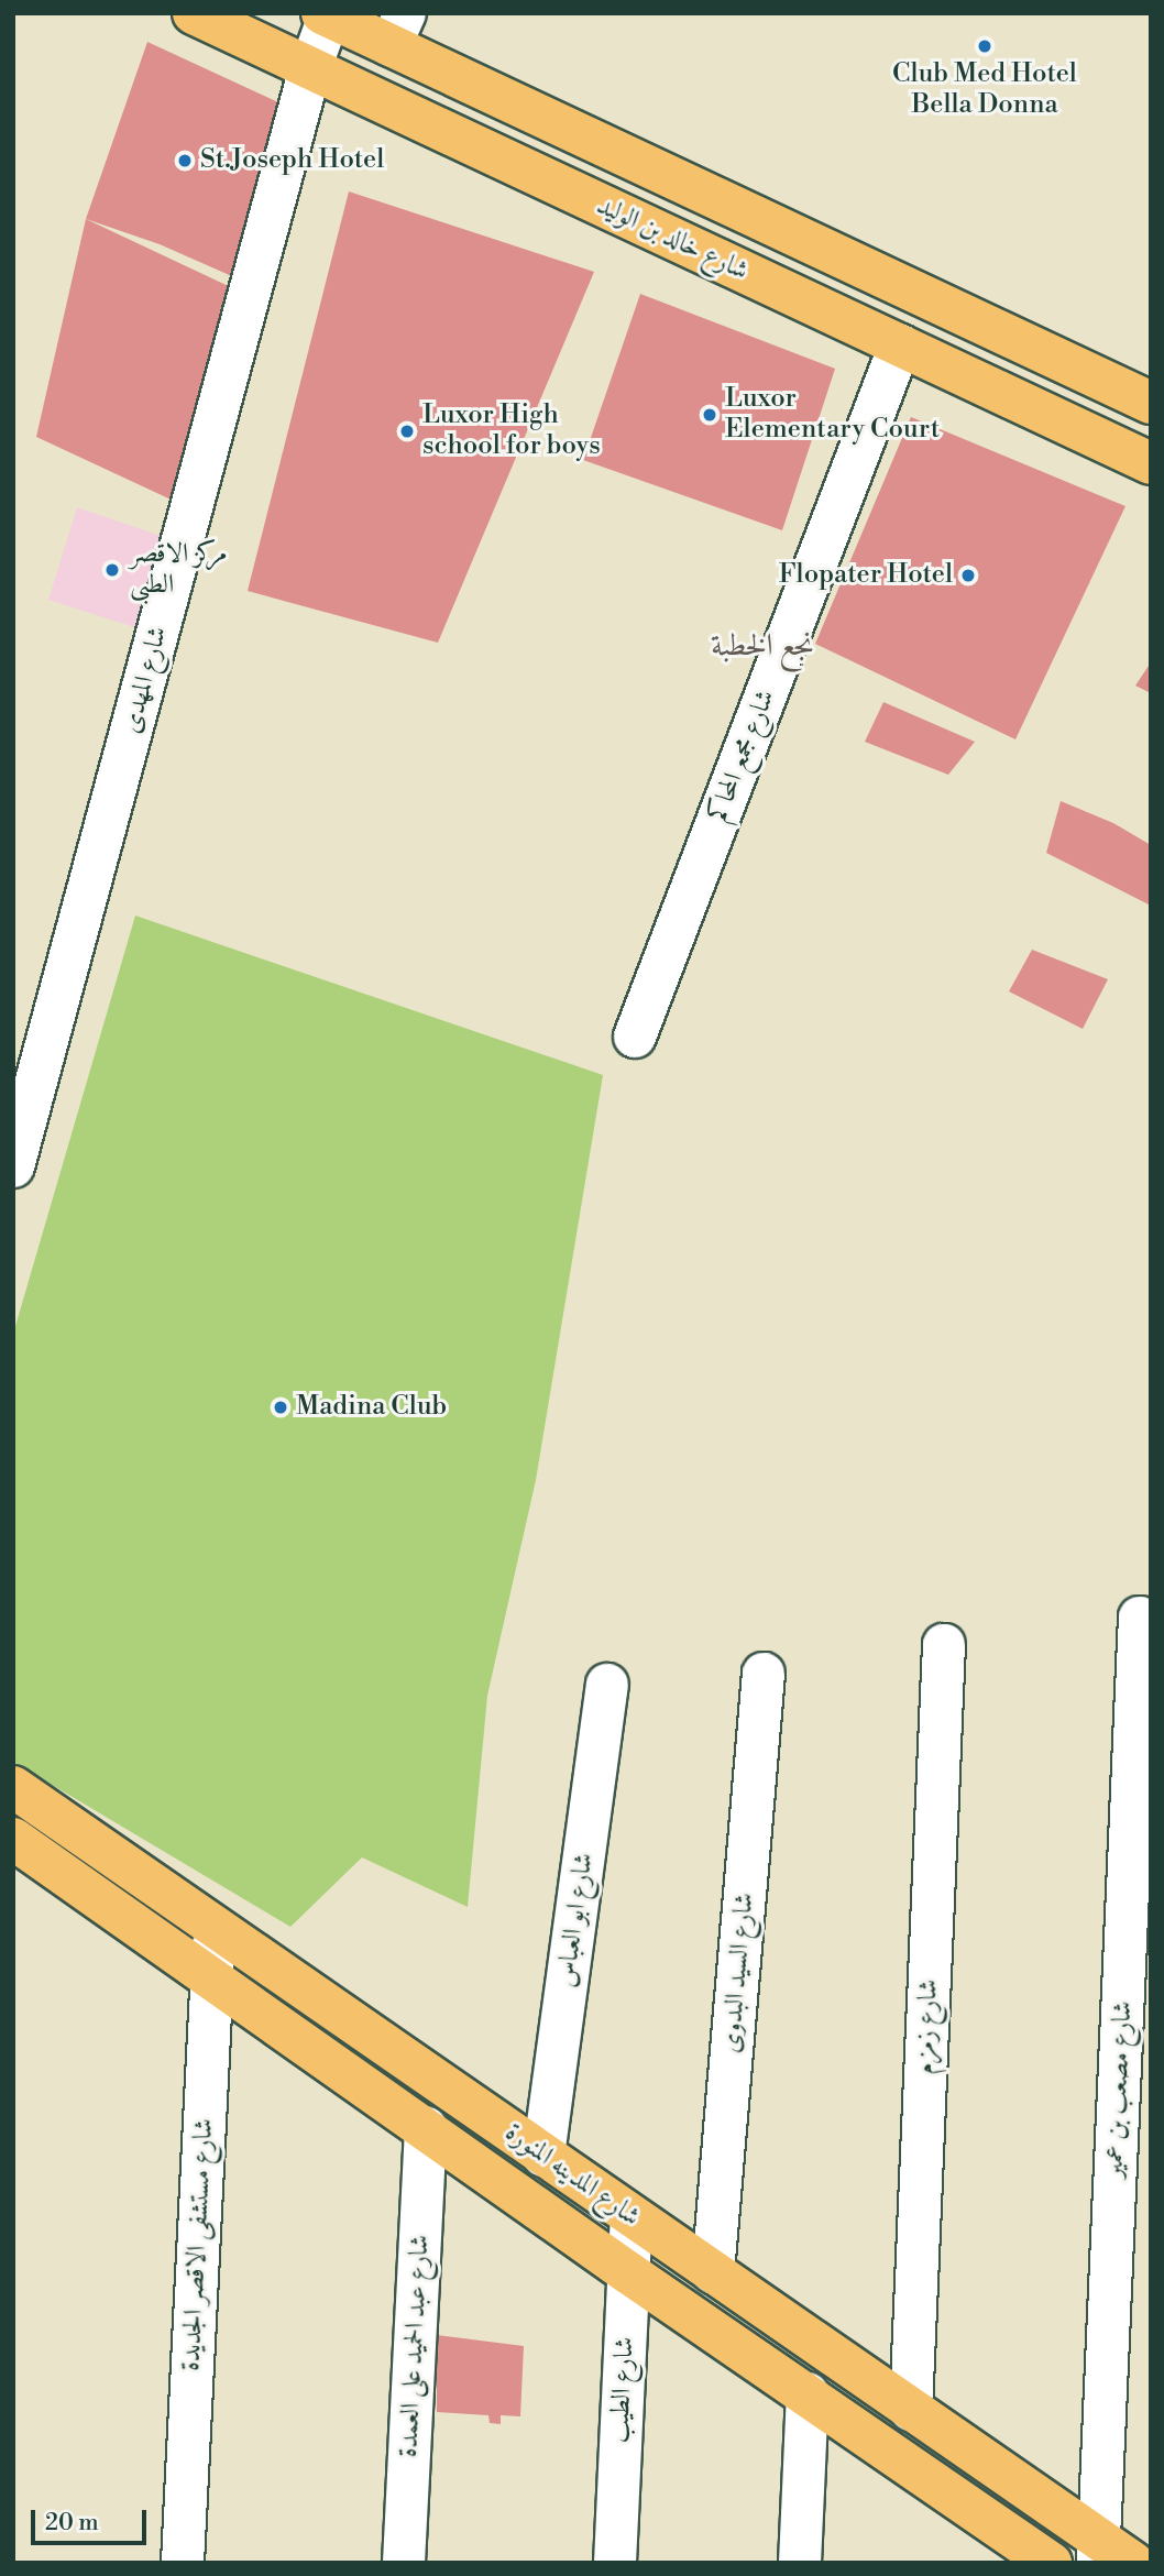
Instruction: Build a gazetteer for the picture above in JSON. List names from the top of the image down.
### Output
{
  "streets": {
    "main road": ["شارع خالد بن الوليد", "شارع المدينه المنورة"],
    "street": [
      "شارع المهدى",
      "شارع مجمع المحاكم",
      "شارع ابو العباس",
      "شارع السيد البدوى",
      "شارع زمزم",
      "شارع مصعب بن عمير",
      "شارع مستشفى الاقصر الجديدة",
      "شارع عبد الحميد على العمدة",
      "شارع الطيب"
    ]
  },
  "crossings": [
    ["شارع خالد بن الوليد", "شارع المهدى"],
    ["شارع خالد بن الوليد", "شارع مجمع المحاكم"],
    ["شارع ابو العباس", "شارع المدينه المنورة"],
    ["شارع السيد البدوى", "شارع المدينه المنورة"],
    ["شارع زمزم", "شارع المدينه المنورة"],
    ["شارع مصعب بن عمير", "شارع المدينه المنورة"],
    ["شارع المدينه المنورة", "شارع مستشفى الاقصر الجديدة"],
    ["شارع المدينه المنورة", "شارع عبد الحميد على العمدة"],
    ["شارع المدينه المنورة", "شارع الطيب"]
  ],
  "districts": ["نجع الخطبة"],
  "places": [
    "Club Med Hotel Bella Donna",
    "St.Joseph Hotel",
    "Luxor Elementary Court",
    "Luxor High school for boys",
    "مركز الاقصر الطبى",
    "Flopater Hotel",
    "Madina Club"
  ],
  "scale_bar": "20 m"
}
